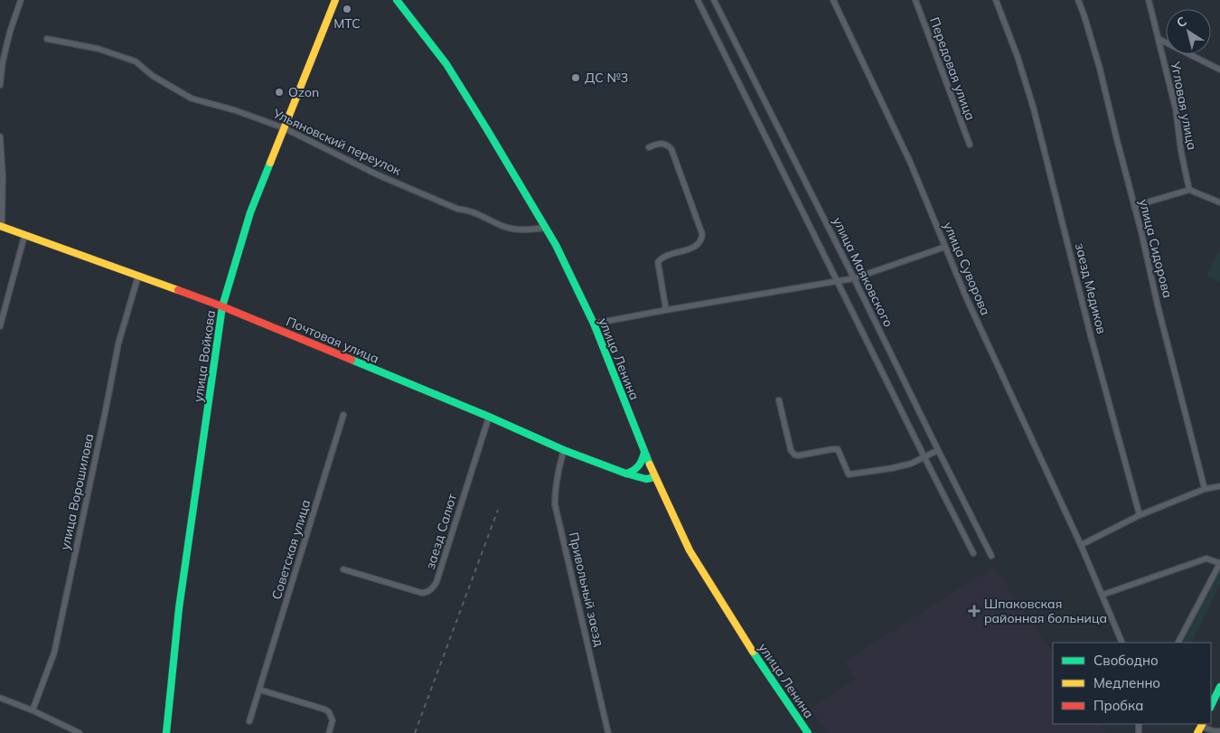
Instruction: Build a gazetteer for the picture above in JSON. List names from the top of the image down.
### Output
{
  "streets": {
    "main road": ["Почтовая улица", "улица Войкова", "улица Ленина"],
    "street": [
      "Передовая улица",
      "Угловая улица",
      "Ульяновский переулок",
      "улица Сидорова",
      "улица Суворова",
      "улица Маяковского",
      "заезд Медиков",
      "улица Ворошилова",
      "заезд Салют",
      "Советская улица",
      "Привольный заезд"
    ]
  },
  "crossings": [
    ["Ульяновский переулок", "улица Войкова"],
    ["Ульяновский переулок", "улица Ленина"],
    ["Почтовая улица", "улица Войкова"],
    ["Почтовая улица", "улица Ленина"],
    ["Почтовая улица", "улица Ворошилова"],
    ["Почтовая улица", "заезд Салют"],
    ["Почтовая улица", "Привольный заезд"]
  ],
  "places": {
    "other": ["МТС", "ДС №3", "Ozon"],
    "health": ["Шпаковская районная больница"]
  },
  "legend": ["Свободно", "Медленно", "Пробка"],
  "north": "top left"
}
